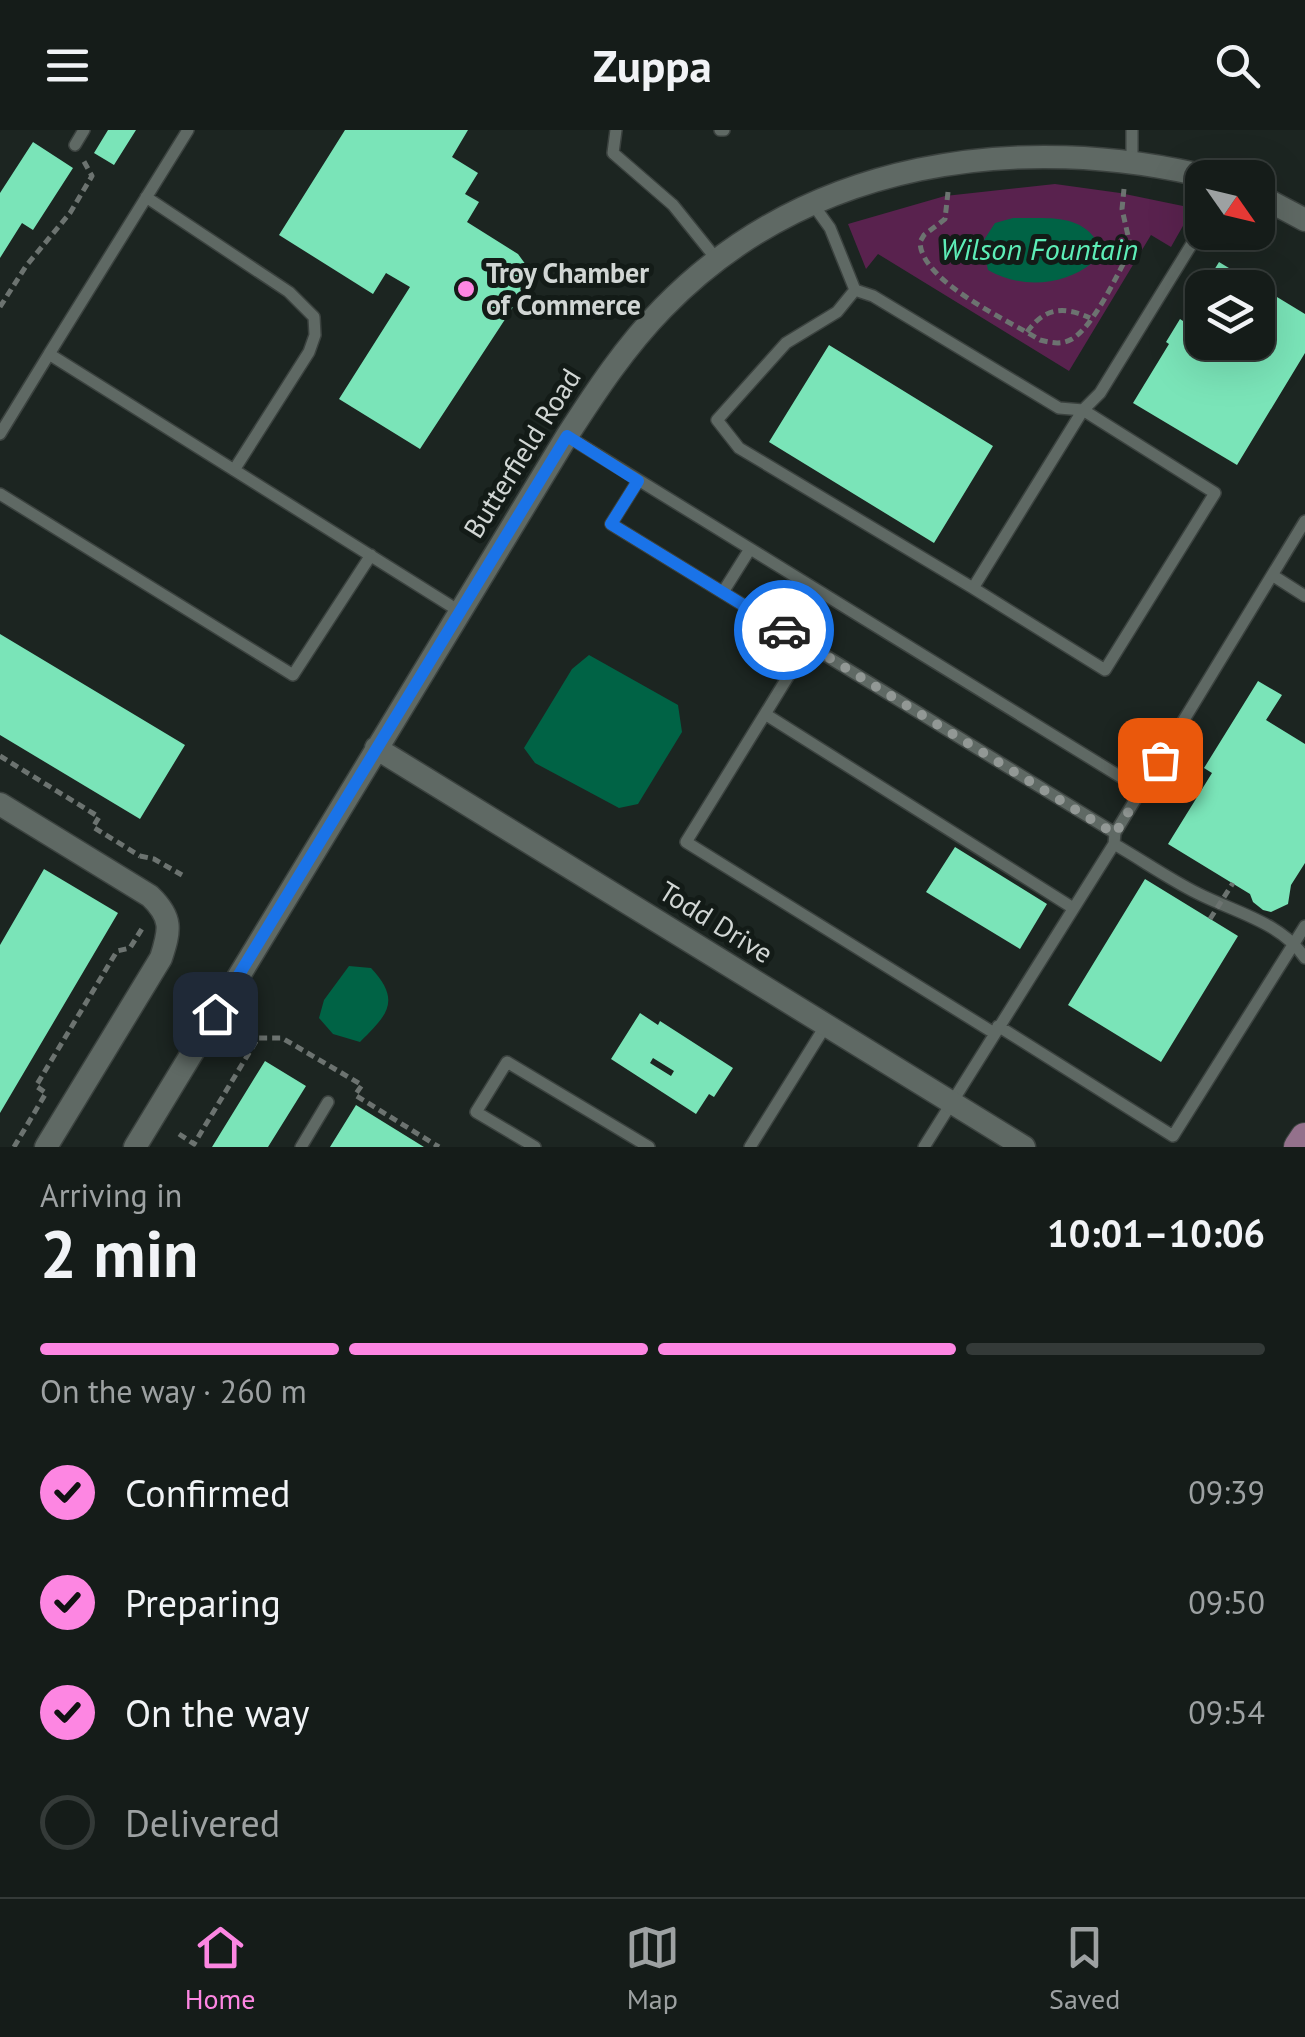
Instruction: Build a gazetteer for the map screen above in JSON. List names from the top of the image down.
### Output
{
  "streets": {
    "street": ["Butterfield Road", "Todd Drive"]
  },
  "crossings": [
    ["Butterfield Road", "Todd Drive"]
  ],
  "water": ["Wilson Fountain"],
  "places": ["Troy Chamber of Commerce"],
  "north": "bottom right",
  "page": {
    "header": "Zuppa",
    "heading": ["2 min", "Arriving in", "10:01–10:06"],
    "bar": "On the way · 260 m",
    "list": [
      ["Confirmed", "09:39"],
      ["Preparing", "09:50"],
      ["On the way", "09:54"],
      "Delivered"
    ],
    "tabs": ["Home", "Map", "Saved"]
  }
}
